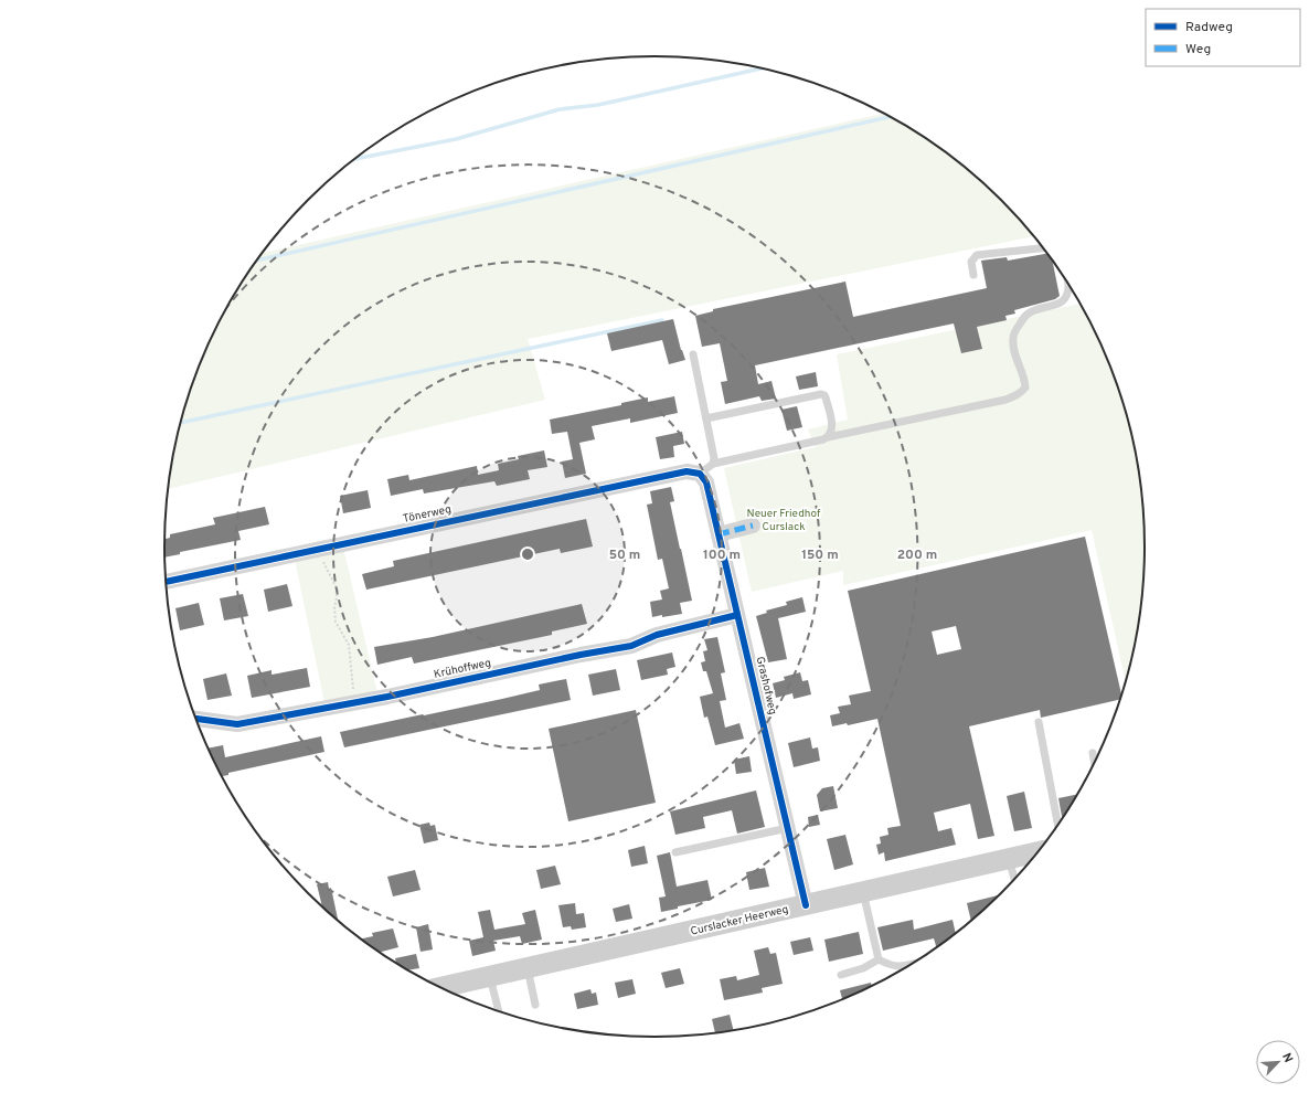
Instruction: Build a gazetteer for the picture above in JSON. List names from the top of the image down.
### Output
{
  "streets": {
    "main road": ["Curslacker Heerweg"],
    "street": ["Tönerweg", "Krühoffweg", "Grashofweg"]
  },
  "crossings": [
    ["Tönerweg", "Grashofweg"],
    ["Krühoffweg", "Grashofweg"],
    ["Grashofweg", "Curslacker Heerweg"]
  ],
  "parks": ["Neuer Friedhof Curslack"],
  "legend": ["Radweg", "Weg"],
  "north": "top right",
  "rings": [
    "50 m",
    "100 m",
    "150 m",
    "200 m"
  ]
}
